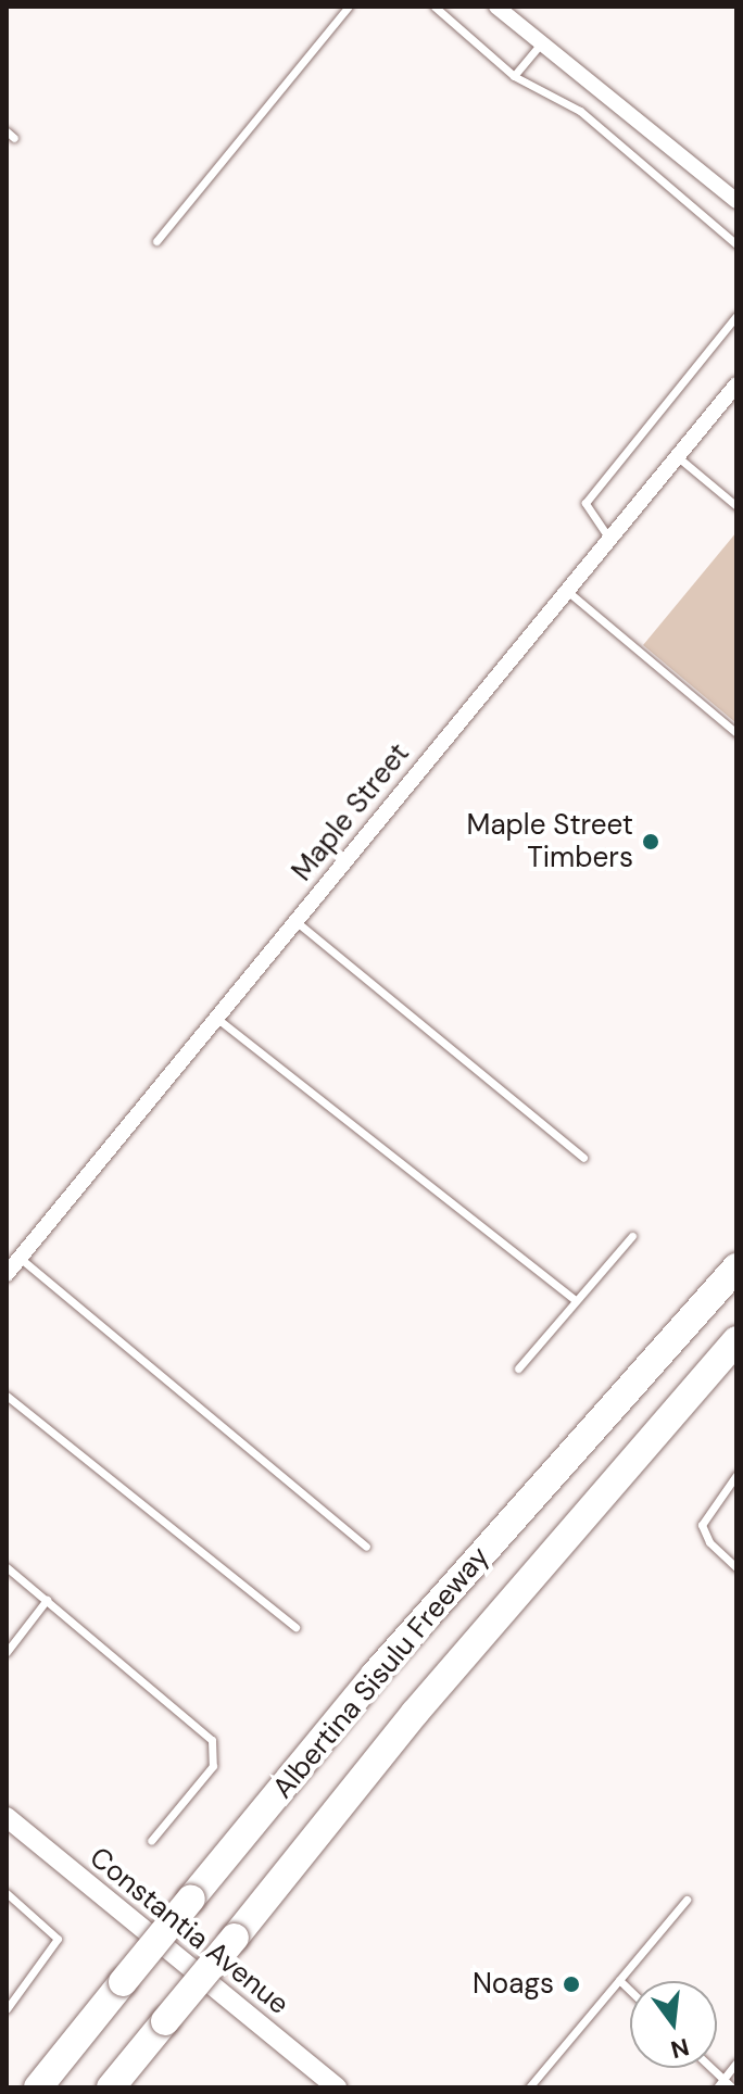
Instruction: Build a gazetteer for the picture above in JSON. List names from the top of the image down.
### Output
{
  "streets": {
    "highway": ["Albertina Sisulu Freeway"],
    "street": ["Maple Street", "Constantia Avenue"]
  },
  "places": ["Maple Street Timbers", "Noags"],
  "north": "bottom"
}
